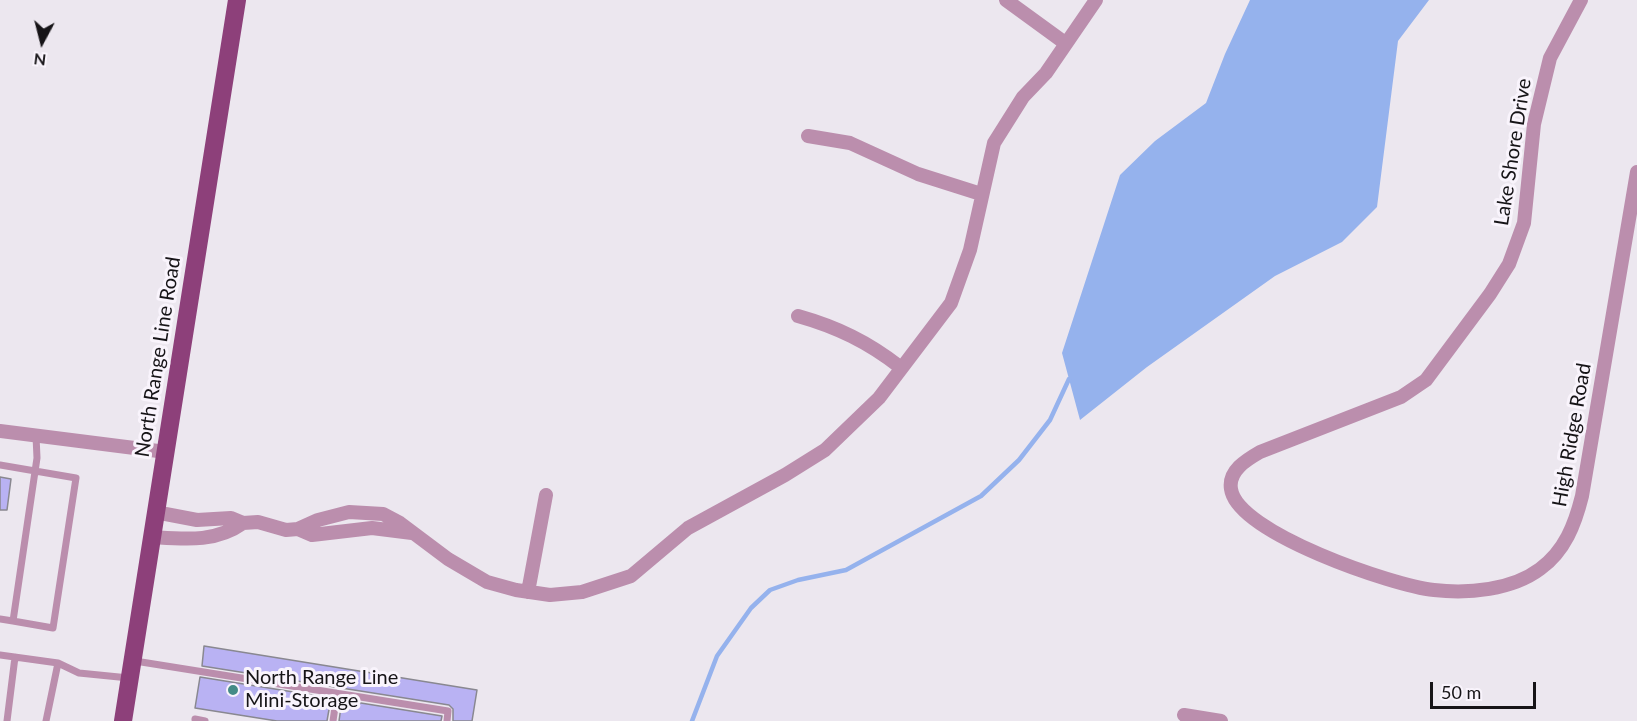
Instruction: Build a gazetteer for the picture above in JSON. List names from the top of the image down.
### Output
{
  "streets": {
    "main road": ["North Range Line Road"],
    "street": ["Lake Shore Drive", "High Ridge Road"]
  },
  "crossings": [
    ["Lake Shore Drive", "High Ridge Road"]
  ],
  "places": ["North Range Line Mini-Storage"],
  "scale_bar": "50 m",
  "north": "bottom"
}
